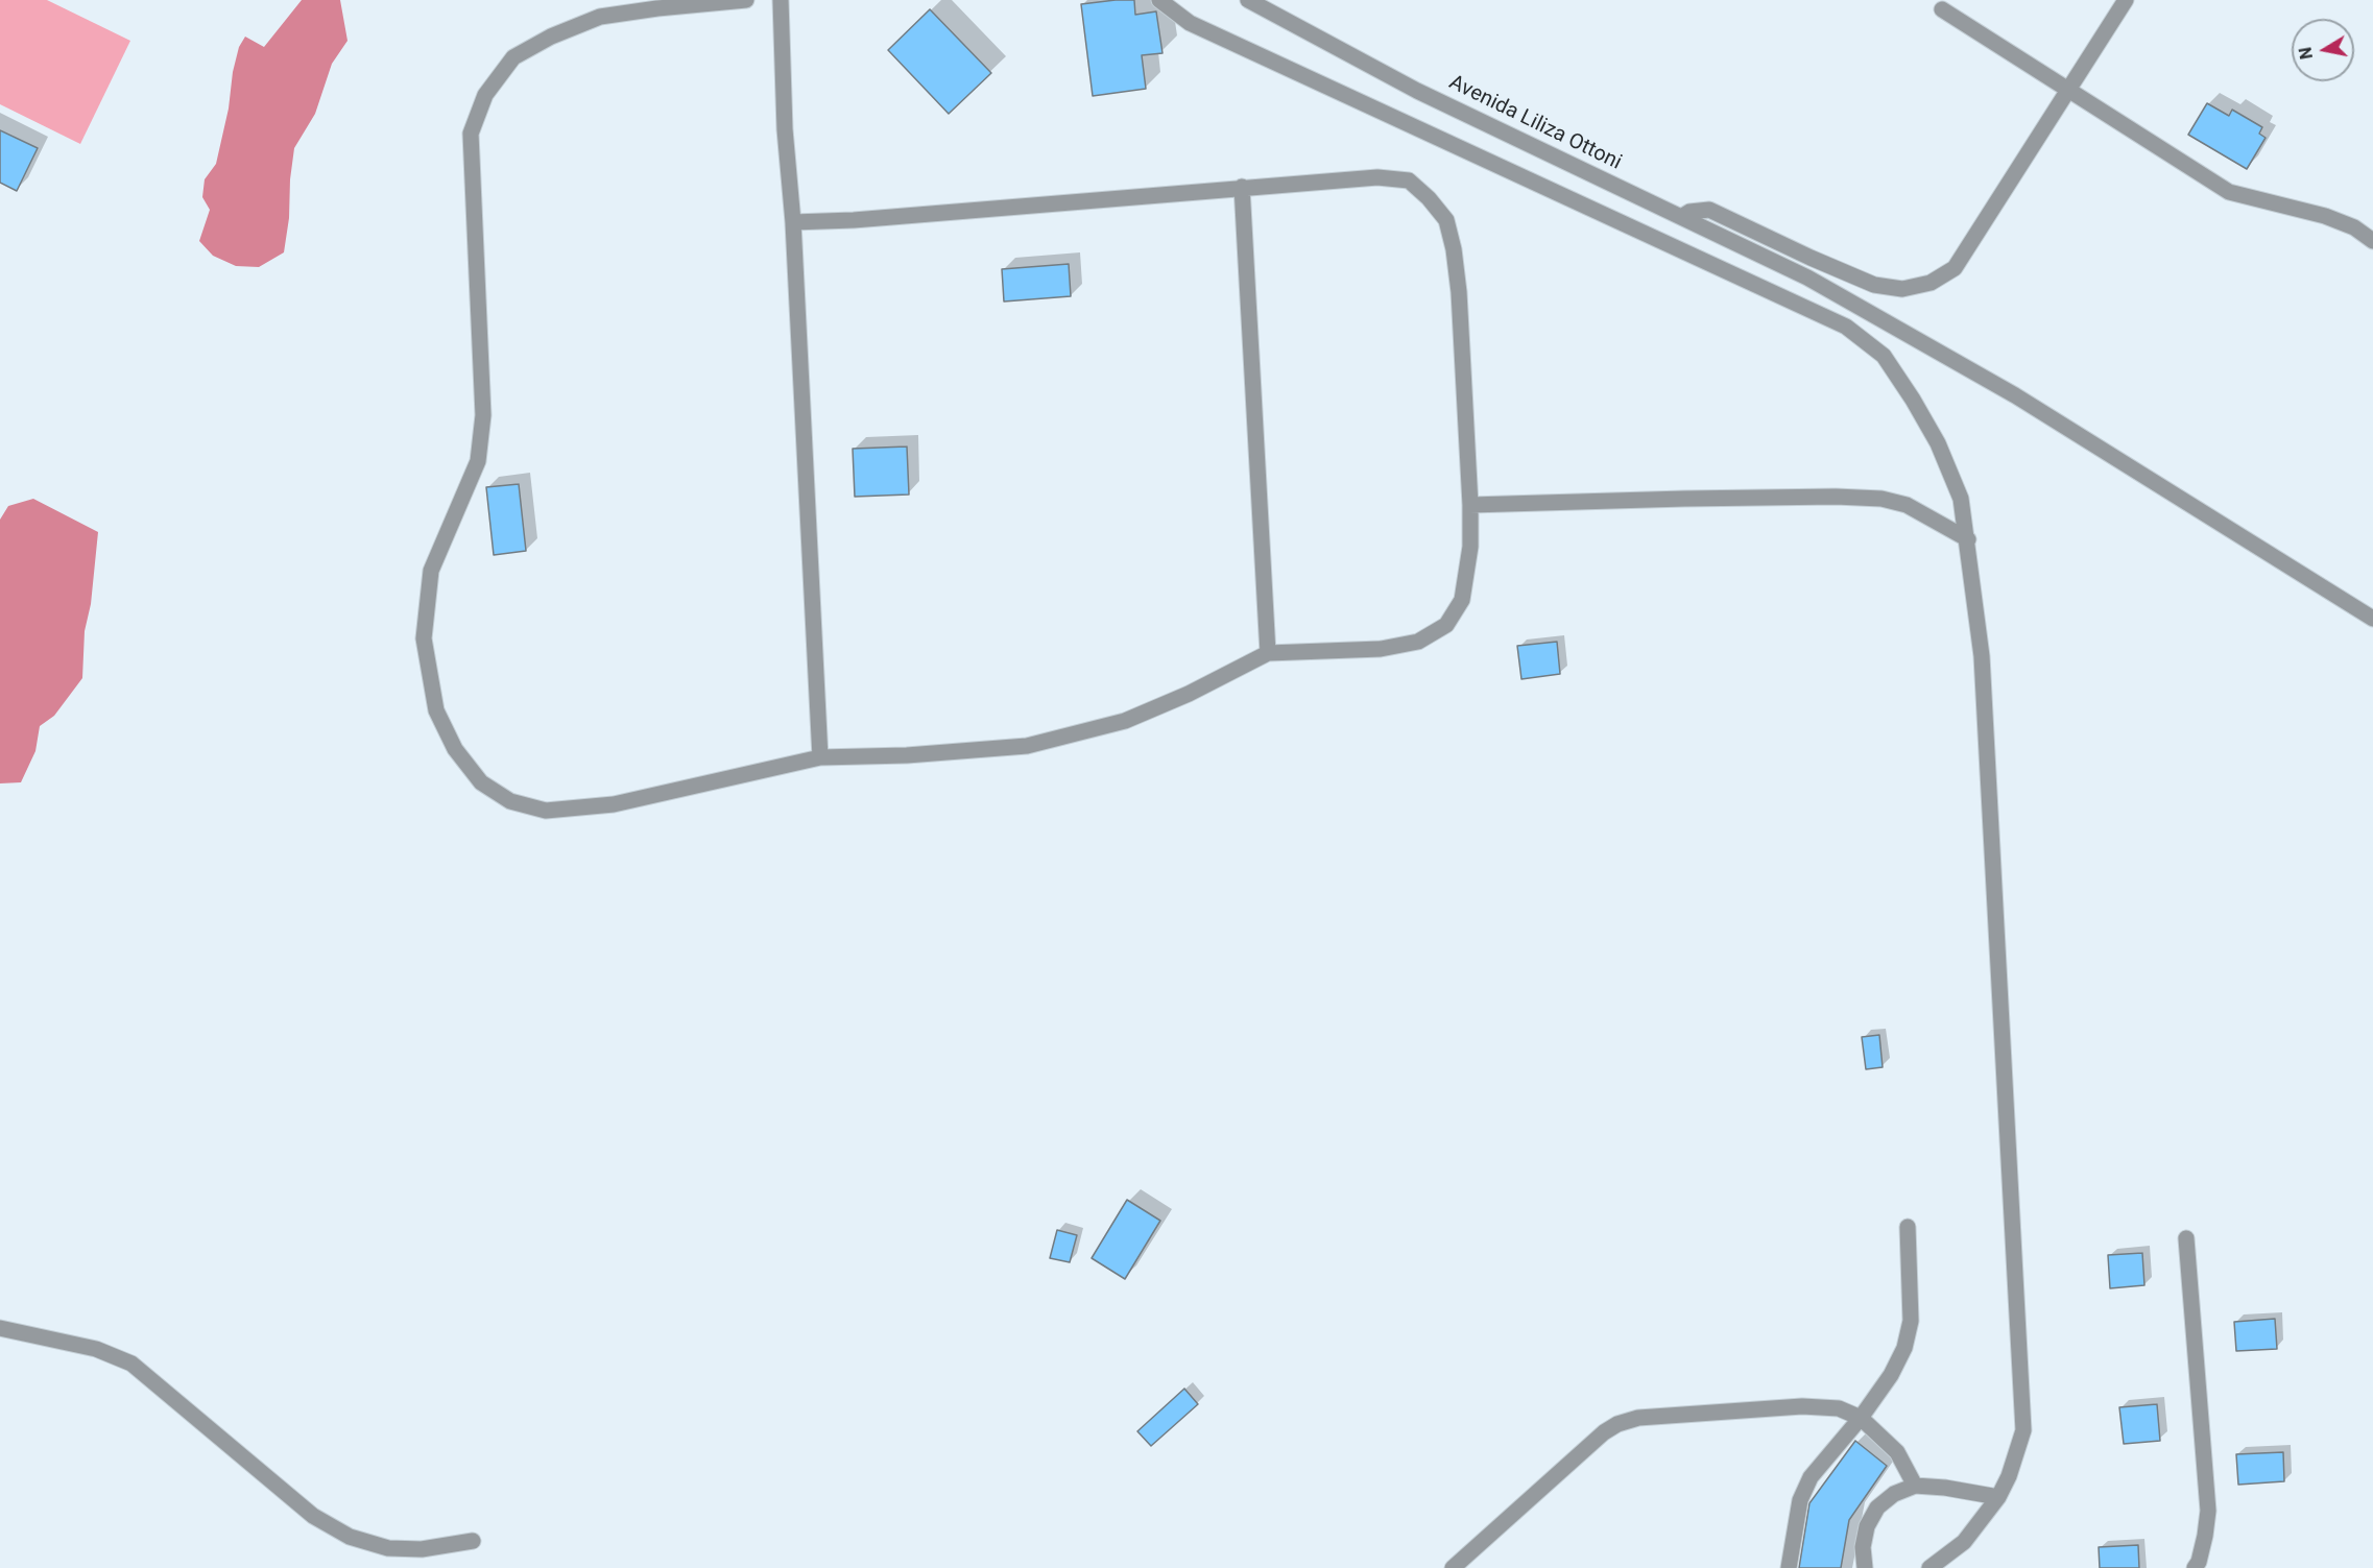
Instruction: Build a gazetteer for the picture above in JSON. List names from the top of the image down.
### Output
{
  "streets": {
    "street": ["Avenida Liliza Ottoni"]
  },
  "north": "left"
}
